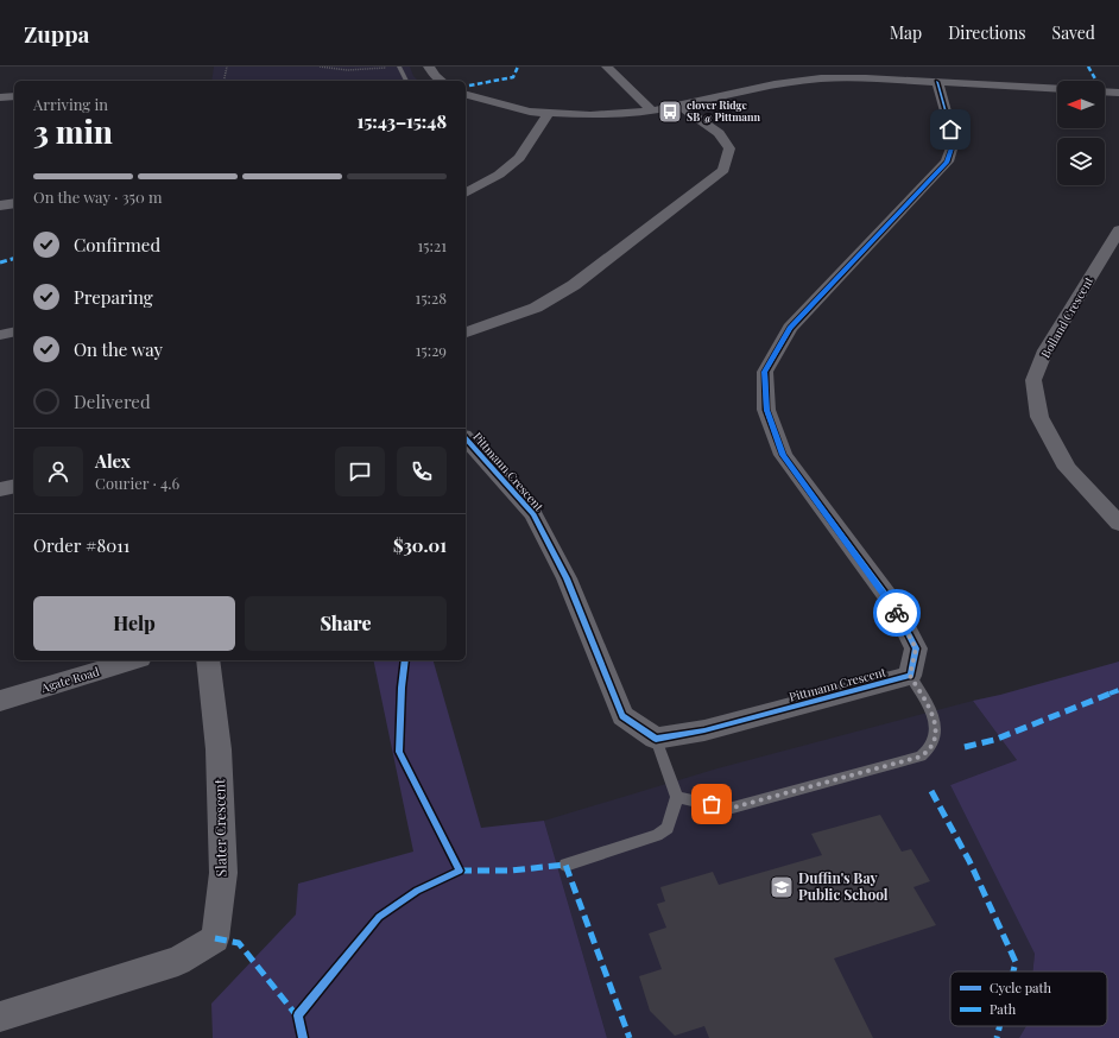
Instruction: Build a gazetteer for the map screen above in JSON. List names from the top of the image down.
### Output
{
  "streets": {
    "street": [
      "Bolland Crescent",
      "Pittmann Crescent",
      "Agate Road",
      "Slater Crescent"
    ]
  },
  "places": {
    "bus stop": ["clover Ridge SB @ Pittmann"],
    "school or university": ["Duffin's Bay Public School"]
  },
  "legend": ["Cycle path", "Path"],
  "north": "left",
  "page": {
    "header": "Zuppa",
    "nav": ["Map", "Directions", "Saved"],
    "heading": ["3 min", "Arriving in", "15:43–15:48"],
    "panel": [
      "Alex",
      "Courier · 4.6",
      "Order #8011",
      "$30.01"
    ],
    "bar": "On the way · 350 m",
    "list": [
      ["Confirmed", "15:21"],
      ["Preparing", "15:28"],
      ["On the way", "15:29"],
      "Delivered"
    ],
    "buttons": ["Help", "Share"]
  }
}
